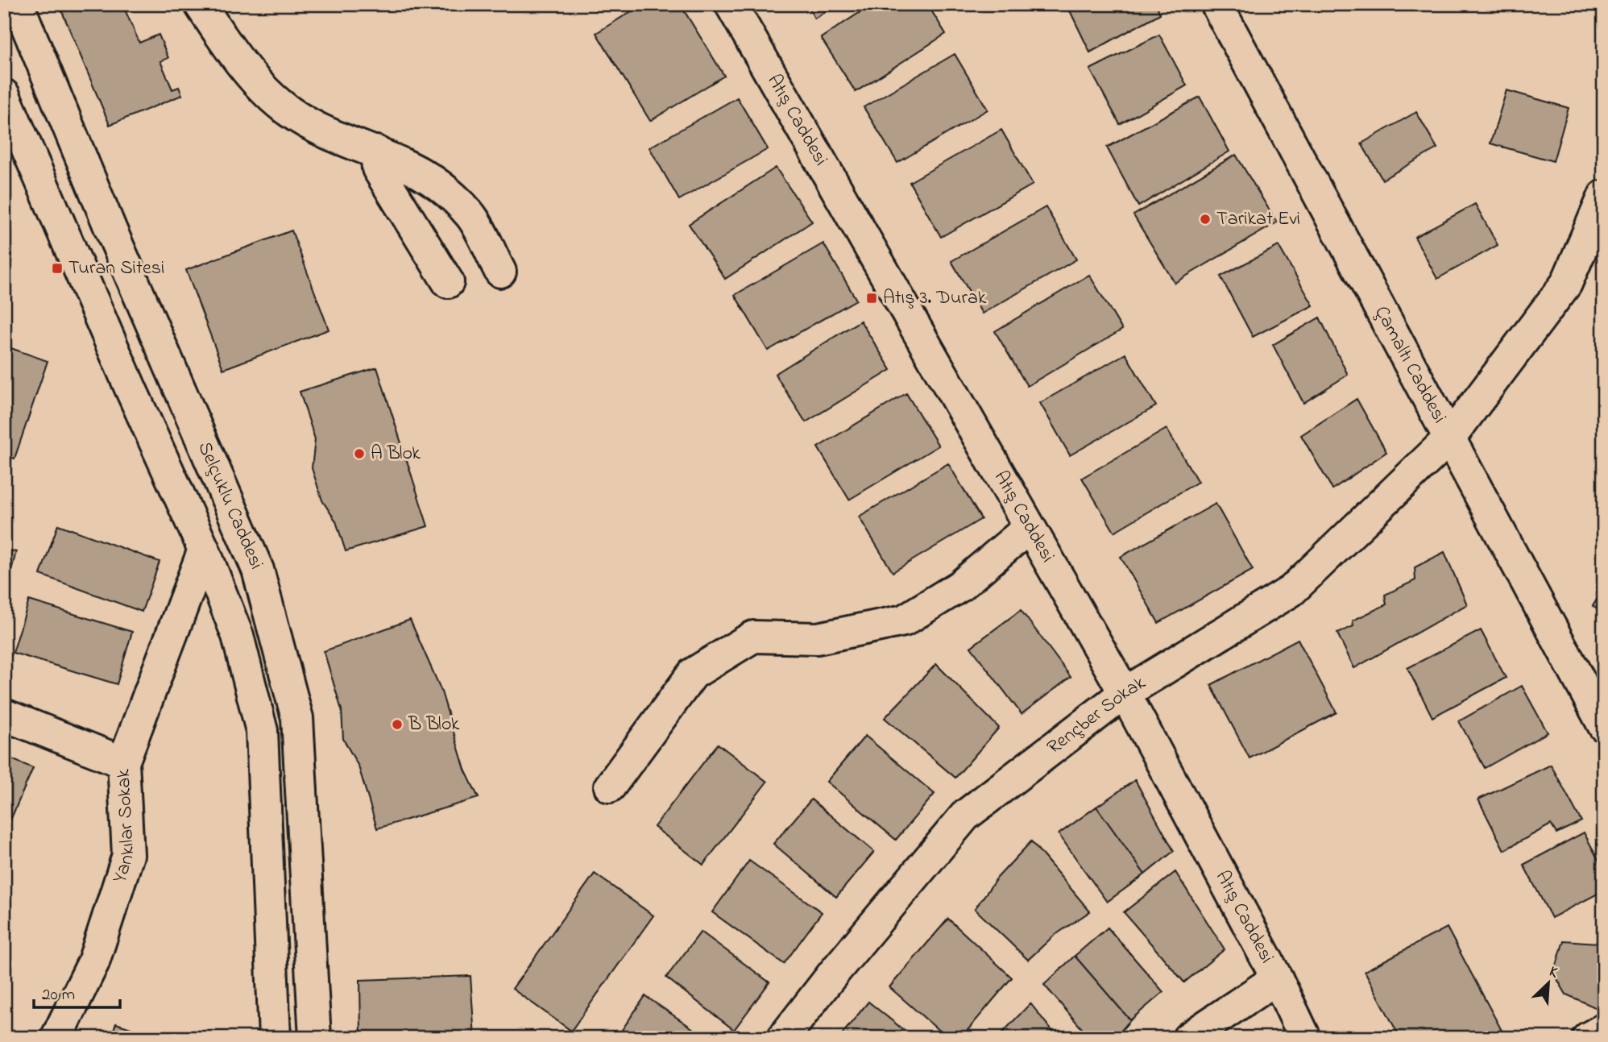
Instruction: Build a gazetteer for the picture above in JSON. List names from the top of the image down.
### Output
{
  "streets": {
    "street": [
      "Atış Caddesi",
      "Çamaltı Caddesi",
      "Selçuklu Caddesi",
      "Rençber Sokak",
      "Yankılar Sokak"
    ]
  },
  "crossings": [
    ["Atış Caddesi", "Rençber Sokak"],
    ["Çamaltı Caddesi", "Rençber Sokak"],
    ["Selçuklu Caddesi", "Yankılar Sokak"]
  ],
  "places": {
    "other": ["Tarikat Evi", "A Blok", "B Blok"],
    "transit": ["Turan Sitesi", "Atış 3. Durak"]
  },
  "scale_bar": "20 m",
  "north": "top right"
}
